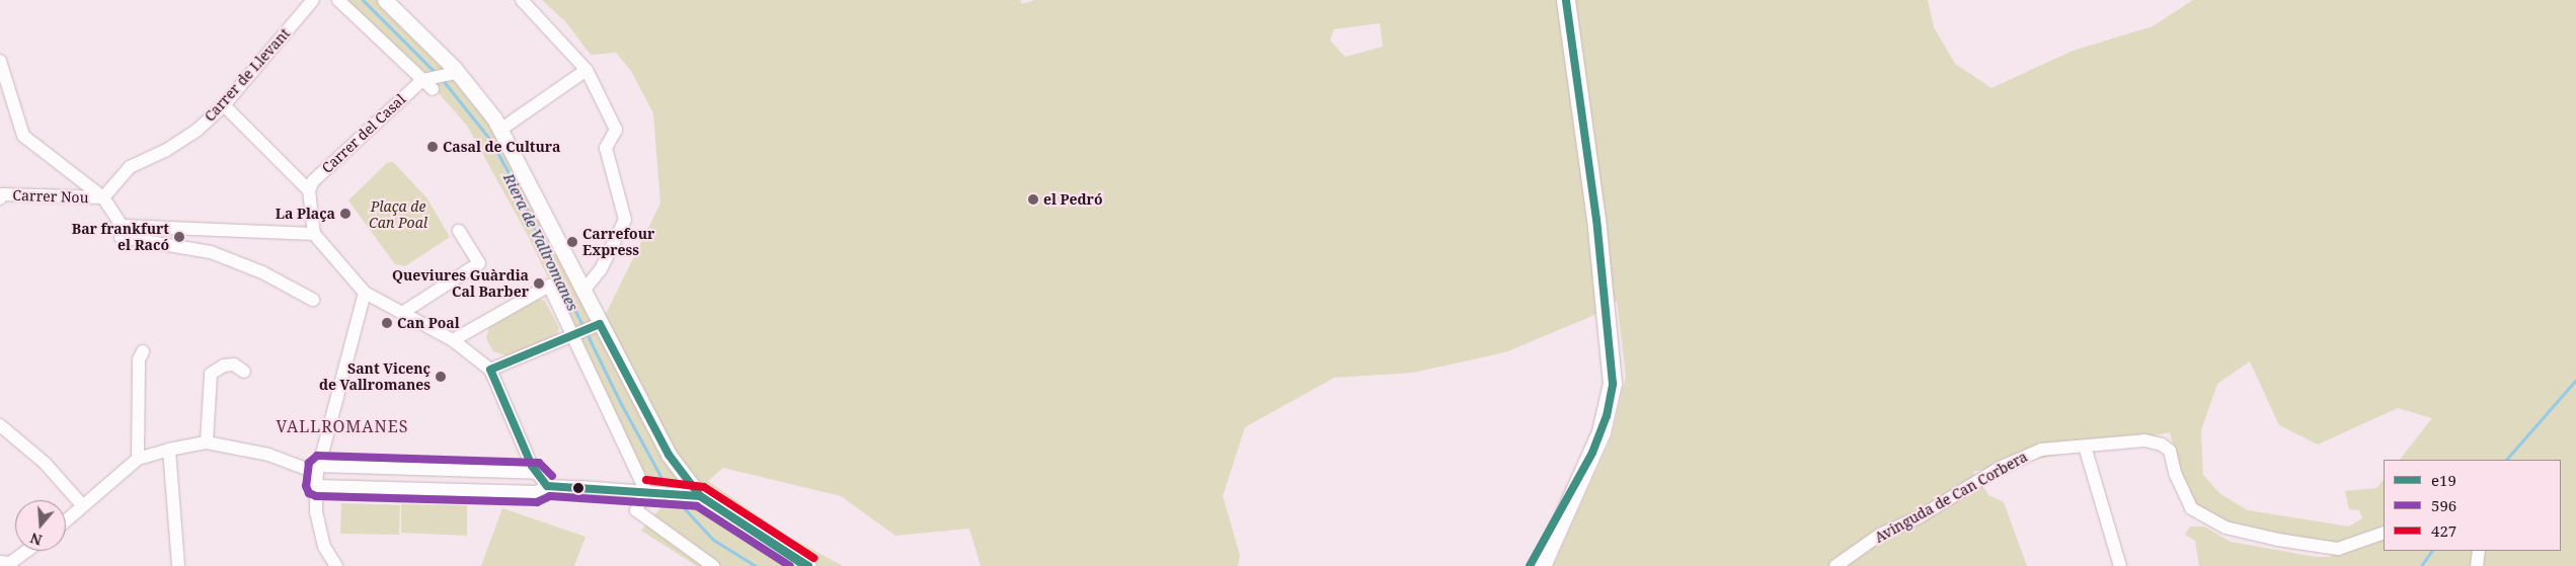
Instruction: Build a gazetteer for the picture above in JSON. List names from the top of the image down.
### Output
{
  "streets": {
    "street": [
      "Carrer de Llevant",
      "Carrer del Casal",
      "Carrer Nou",
      "Avinguda de Can Corbera"
    ]
  },
  "crossings": [
    ["Carrer de Llevant", "Carrer Nou"]
  ],
  "districts": ["VALLROMANES"],
  "water": ["Riera de Vallromanes"],
  "parks": ["Plaça de Can Poal"],
  "places": [
    "Casal de Cultura",
    "el Pedró",
    "La Plaça",
    "Bar frankfurt el Racó",
    "Carrefour Express",
    "Queviures Guàrdia Cal Barber",
    "Can Poal",
    "Sant Vicenç de Vallromanes"
  ],
  "lines": ["transit line e19", "transit line 596", "transit line 427"],
  "legend": ["e19", "596", "427"],
  "north": "bottom"
}
